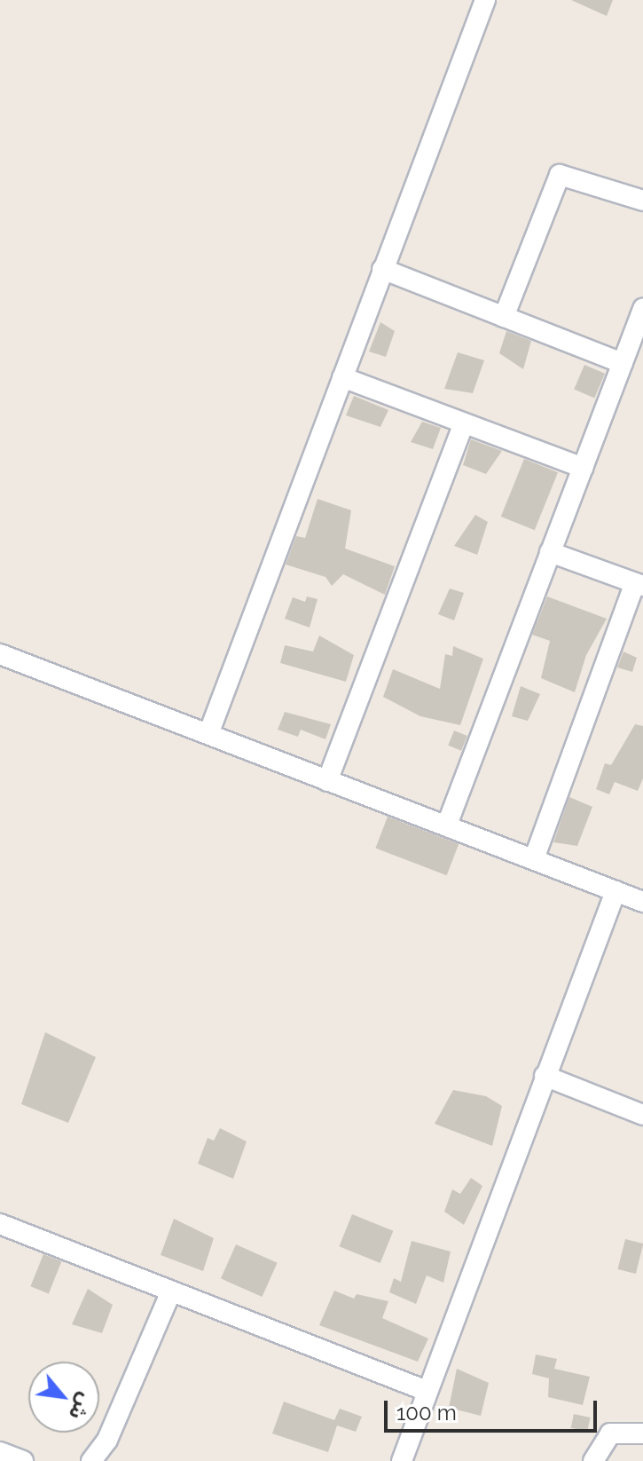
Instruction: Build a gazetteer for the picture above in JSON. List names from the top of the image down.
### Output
{
  "scale_bar": "100 m",
  "north": "bottom right"
}
